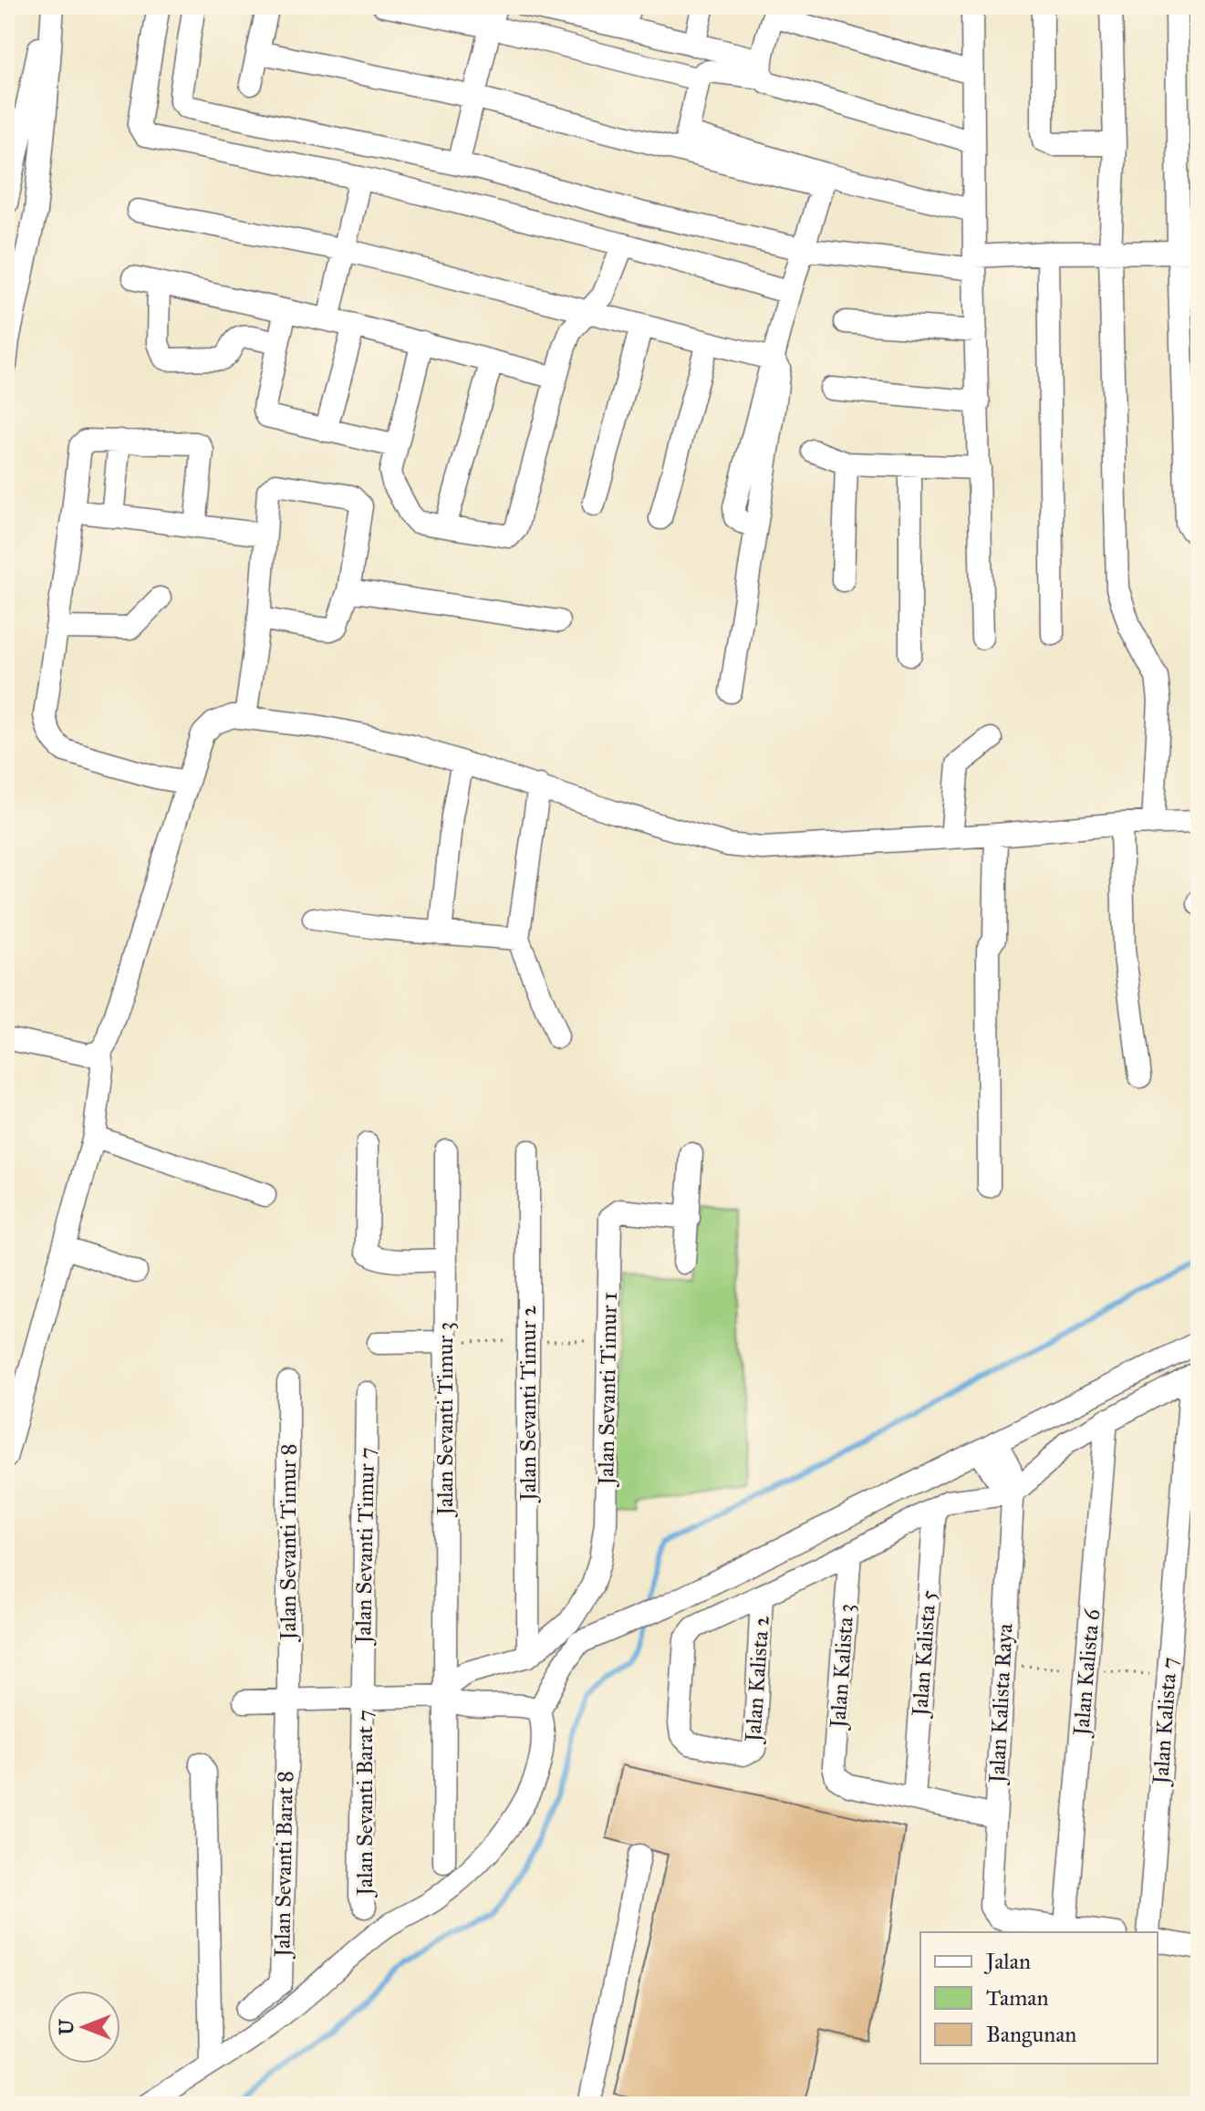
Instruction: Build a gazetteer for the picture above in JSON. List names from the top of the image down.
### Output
{
  "streets": {
    "street": [
      "Jalan Sevanti Timur 1",
      "Jalan Sevanti Timur 2",
      "Jalan Sevanti Timur 3",
      "Jalan Sevanti Timur 8",
      "Jalan Sevanti Timur 7",
      "Jalan Kalista 5",
      "Jalan Kalista 3",
      "Jalan Kalista 6",
      "Jalan Kalista 2",
      "Jalan Kalista Raya",
      "Jalan Kalista 7",
      "Jalan Sevanti Barat 7",
      "Jalan Sevanti Barat 8"
    ]
  },
  "crossings": [
    ["Jalan Sevanti Timur 1", "Jalan Sevanti Timur 2"],
    ["Jalan Sevanti Timur 8", "Jalan Sevanti Barat 8"],
    ["Jalan Sevanti Timur 7", "Jalan Sevanti Barat 7"],
    ["Jalan Kalista 5", "Jalan Kalista 3"],
    ["Jalan Kalista 6", "Jalan Kalista Raya"]
  ],
  "legend": ["Jalan", "Taman", "Bangunan"],
  "north": "left"
}
